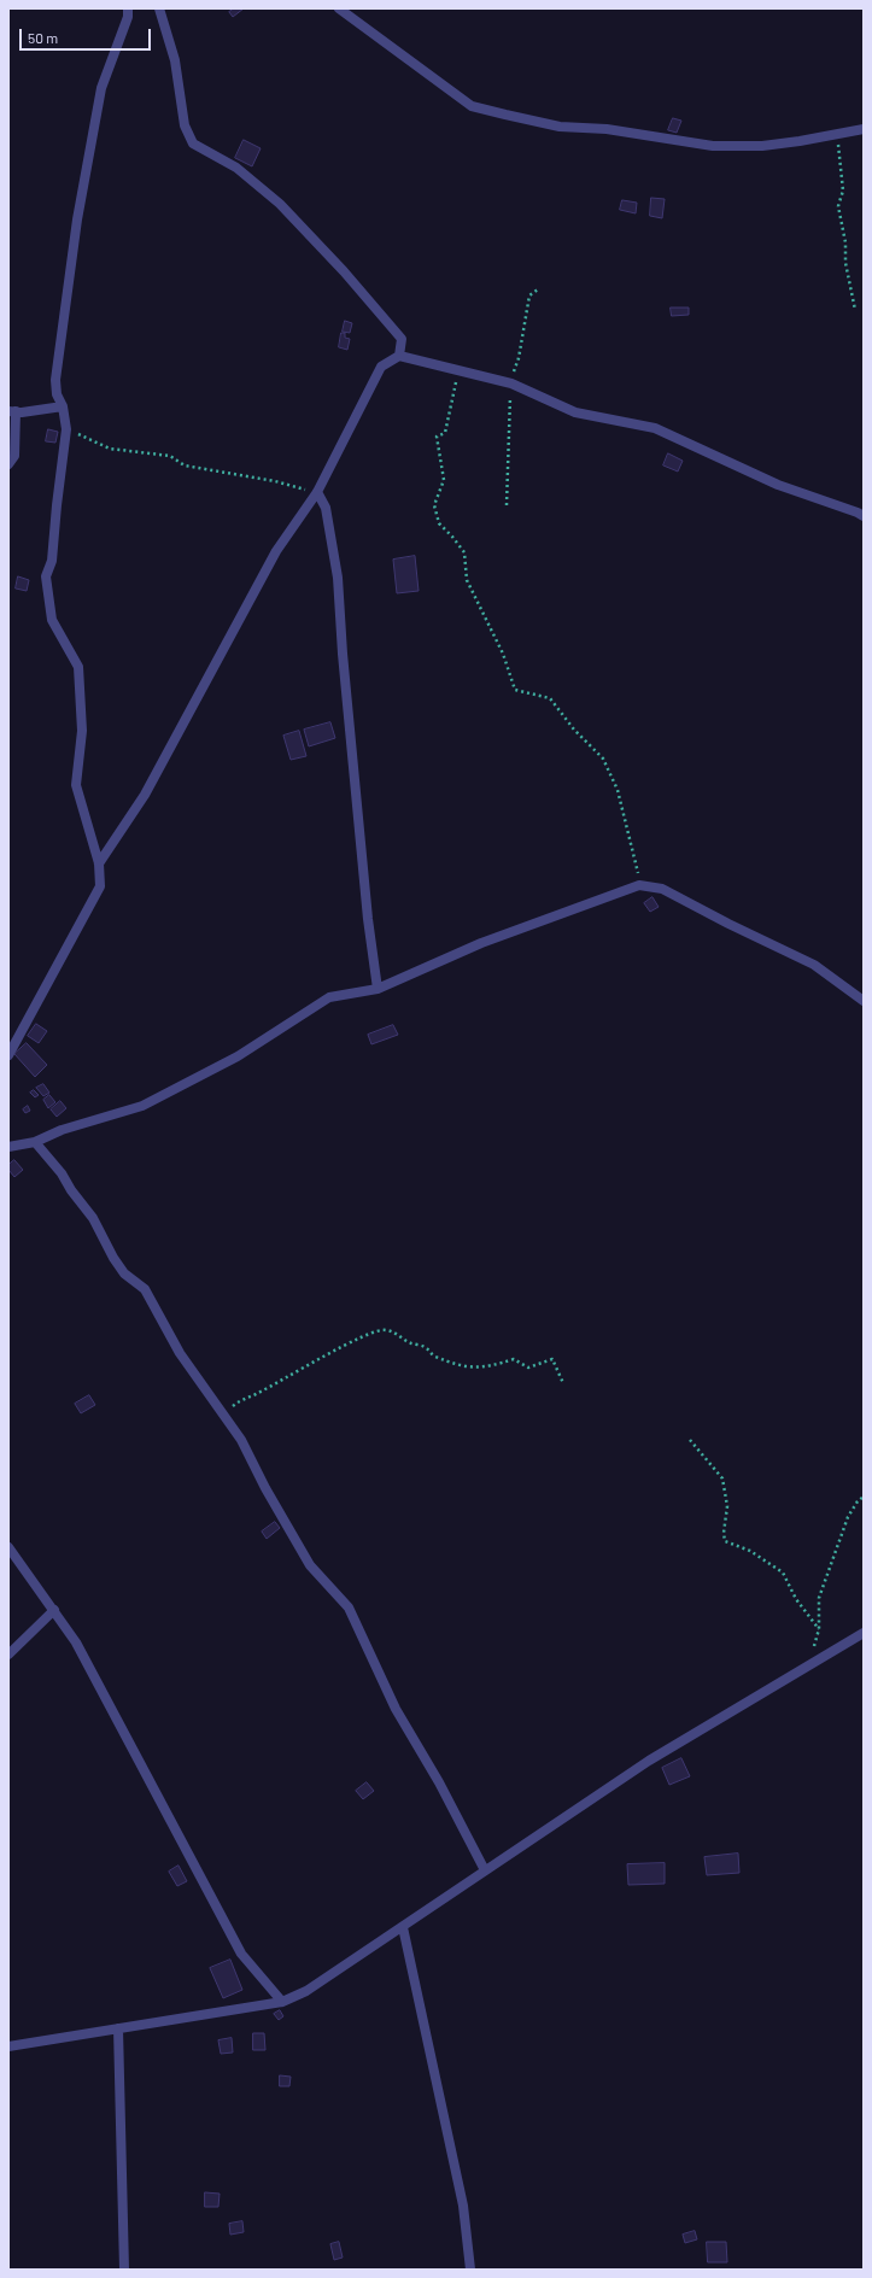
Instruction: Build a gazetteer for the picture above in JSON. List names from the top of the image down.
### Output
{
  "scale_bar": "50 m"
}
